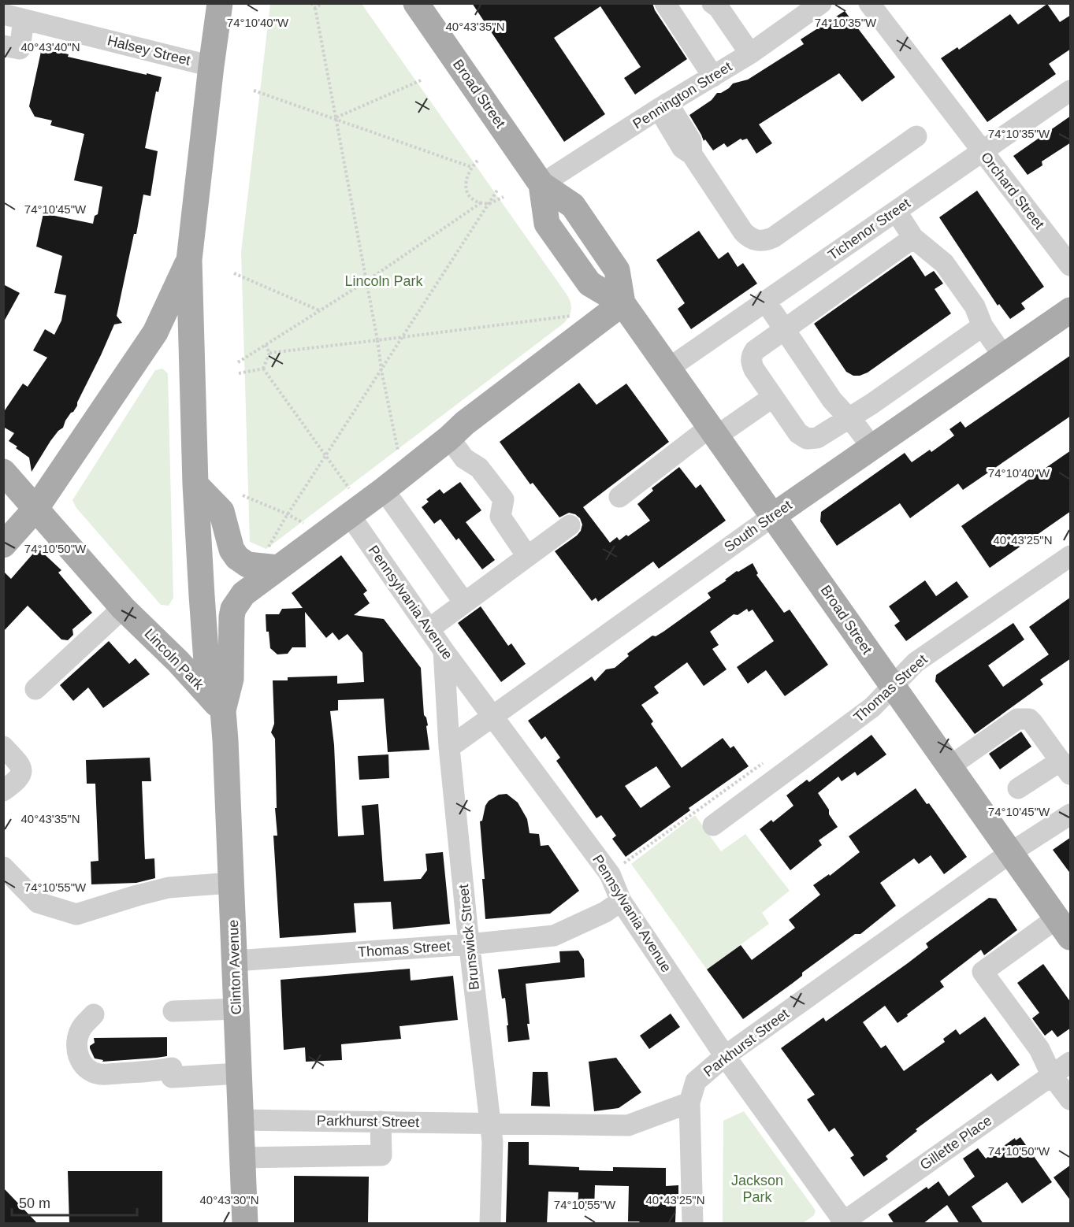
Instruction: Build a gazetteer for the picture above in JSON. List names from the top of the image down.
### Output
{
  "streets": {
    "main road": [
      "Broad Street",
      "South Street",
      "Lincoln Park",
      "Clinton Avenue"
    ],
    "street": [
      "Halsey Street",
      "Pennington Street",
      "Orchard Street",
      "Tichenor Street",
      "Pennsylvania Avenue",
      "Thomas Street",
      "Brunswick Street",
      "Parkhurst Street",
      "Gillette Place"
    ]
  },
  "crossings": [
    ["Halsey Street", "Lincoln Park"],
    ["Broad Street", "Pennington Street"],
    ["Broad Street", "Tichenor Street"],
    ["Broad Street", "South Street"],
    ["Broad Street", "Thomas Street"],
    ["Broad Street", "Parkhurst Street"],
    ["Orchard Street", "Tichenor Street"],
    ["South Street", "Pennsylvania Avenue"],
    ["South Street", "Brunswick Street"],
    ["Pennsylvania Avenue", "Thomas Street"],
    ["Pennsylvania Avenue", "Brunswick Street"],
    ["Pennsylvania Avenue", "Parkhurst Street"],
    ["Pennsylvania Avenue", "Gillette Place"],
    ["Lincoln Park", "Clinton Avenue"],
    ["Thomas Street", "Brunswick Street"],
    ["Thomas Street", "Clinton Avenue"],
    ["Brunswick Street", "Parkhurst Street"],
    ["Clinton Avenue", "Parkhurst Street"]
  ],
  "parks": ["Lincoln Park", "Jackson Park"],
  "scale_bar": "50 m",
  "coordinates": [
    "74°10'40\"W",
    "74°10'35\"W",
    "40°43'35\"N",
    "40°43'40\"N",
    "74°10'45\"W",
    "40°43'25\"N",
    "74°10'50\"W",
    "74°10'55\"W",
    "40°43'30\"N"
  ]
}
